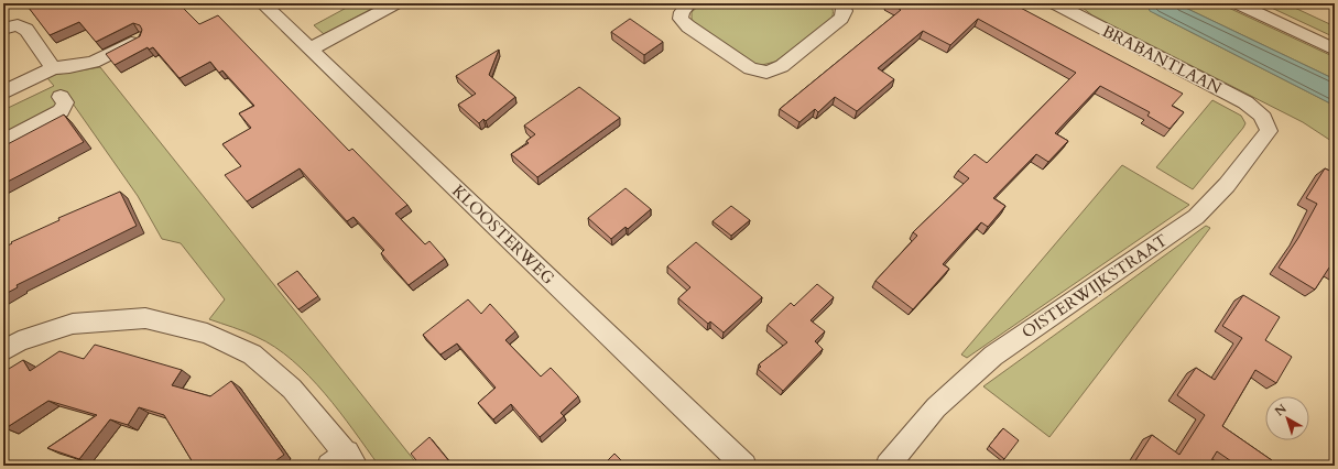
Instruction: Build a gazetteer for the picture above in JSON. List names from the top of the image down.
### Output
{
  "streets": {
    "street": ["BRABANTLAAN", "KLOOSTERWEG", "OISTERWIJKSTRAAT"]
  },
  "crossings": [
    ["BRABANTLAAN", "OISTERWIJKSTRAAT"]
  ],
  "north": "top left"
}
